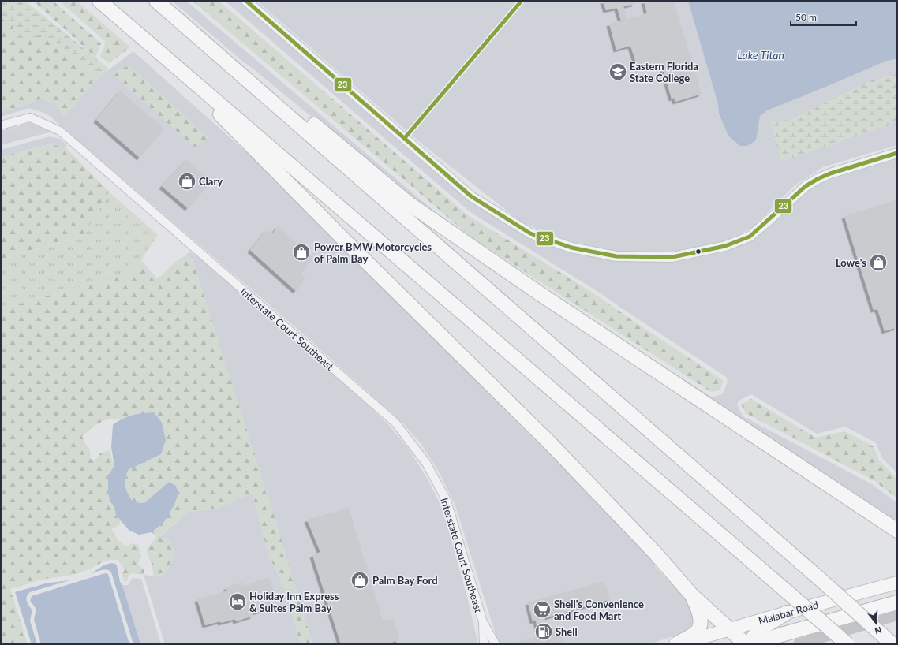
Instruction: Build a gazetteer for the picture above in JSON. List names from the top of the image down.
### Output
{
  "streets": {
    "main road": ["Malabar Road"],
    "street": ["Interstate Court Southeast"]
  },
  "water": ["Lake Titan"],
  "places": {
    "school or university": ["Eastern Florida State College"],
    "shop": [
      "Clary",
      "Power BMW Motorcycles of Palm Bay",
      "Lowe's",
      "Palm Bay Ford"
    ],
    "hotel": ["Holiday Inn Express & Suites Palm Bay"],
    "supermarket": ["Shell's Convenience and Food Mart"],
    "fuel station": ["Shell"]
  },
  "lines": ["transit line 23"],
  "scale_bar": "50 m",
  "north": "bottom"
}
